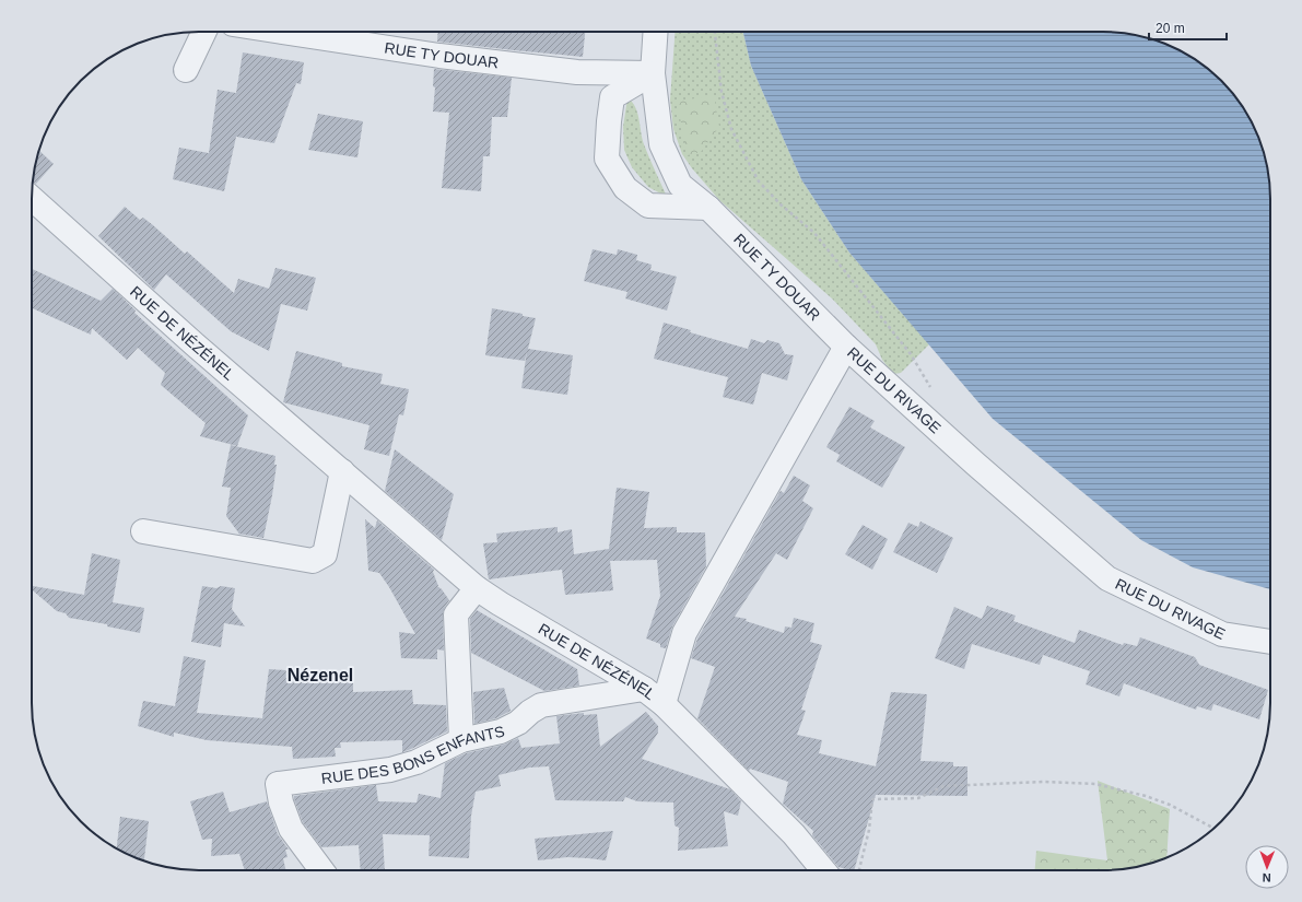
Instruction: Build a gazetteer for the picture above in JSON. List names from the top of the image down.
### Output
{
  "streets": {
    "street": [
      "RUE TY DOUAR",
      "RUE DE NÉZÉNEL",
      "RUE DU RIVAGE",
      "RUE DES BONS ENFANTS"
    ]
  },
  "crossings": [
    ["RUE TY DOUAR", "RUE DU RIVAGE"],
    ["RUE DE NÉZÉNEL", "RUE DU RIVAGE"],
    ["RUE DE NÉZÉNEL", "RUE DES BONS ENFANTS"]
  ],
  "districts": ["Nézenel"],
  "scale_bar": "20 m",
  "north": "bottom"
}
